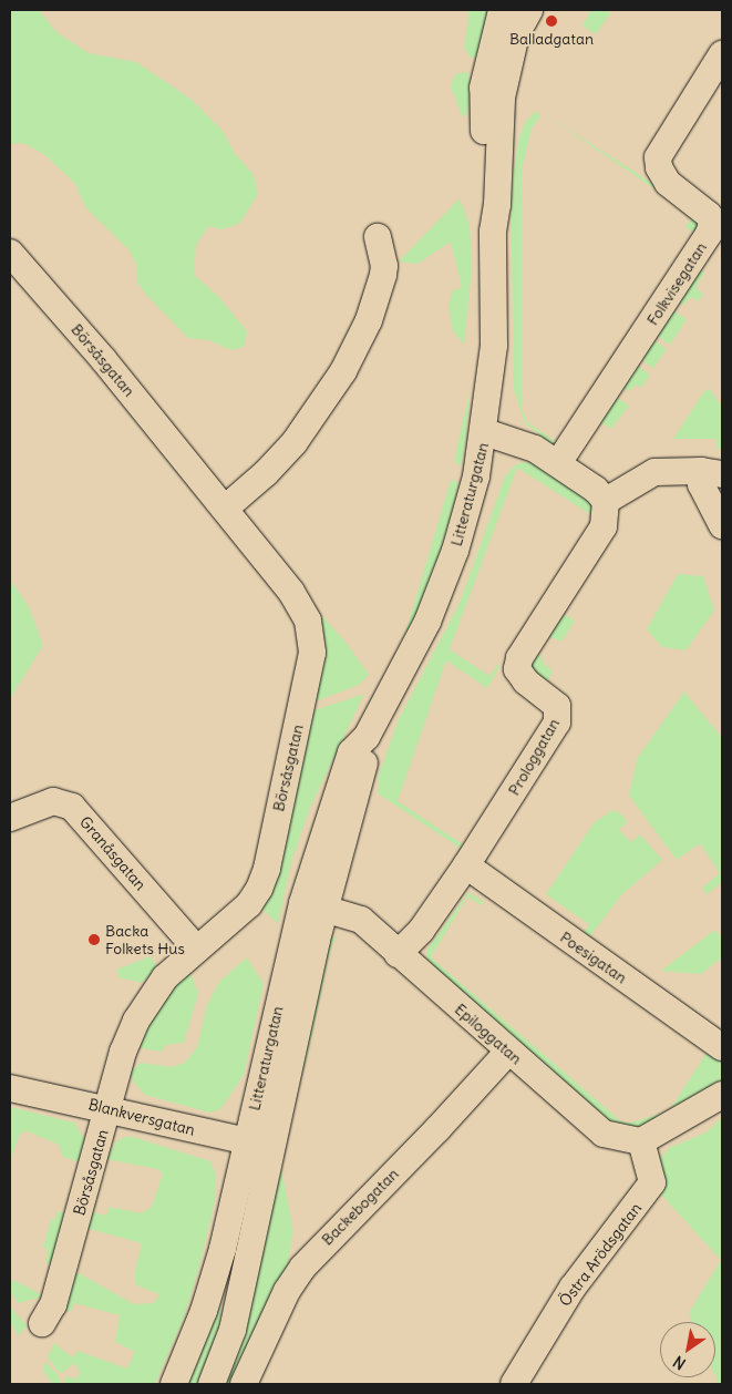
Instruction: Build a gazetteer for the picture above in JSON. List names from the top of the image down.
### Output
{
  "streets": {
    "street": [
      "Folkvisegatan",
      "Börsåsgatan",
      "Litteraturgatan",
      "Prologgatan",
      "Granåsgatan",
      "Poesigatan",
      "Epiloggatan",
      "Blankversgatan",
      "Backebogatan",
      "Östra Arödsgatan"
    ]
  },
  "crossings": [
    ["Börsåsgatan", "Granåsgatan"],
    ["Börsåsgatan", "Blankversgatan"],
    ["Litteraturgatan", "Epiloggatan"],
    ["Litteraturgatan", "Blankversgatan"],
    ["Prologgatan", "Poesigatan"],
    ["Prologgatan", "Epiloggatan"],
    ["Epiloggatan", "Backebogatan"],
    ["Epiloggatan", "Östra Arödsgatan"]
  ],
  "places": ["Balladgatan", "Backa Folkets Hus"],
  "north": "bottom left"
}
